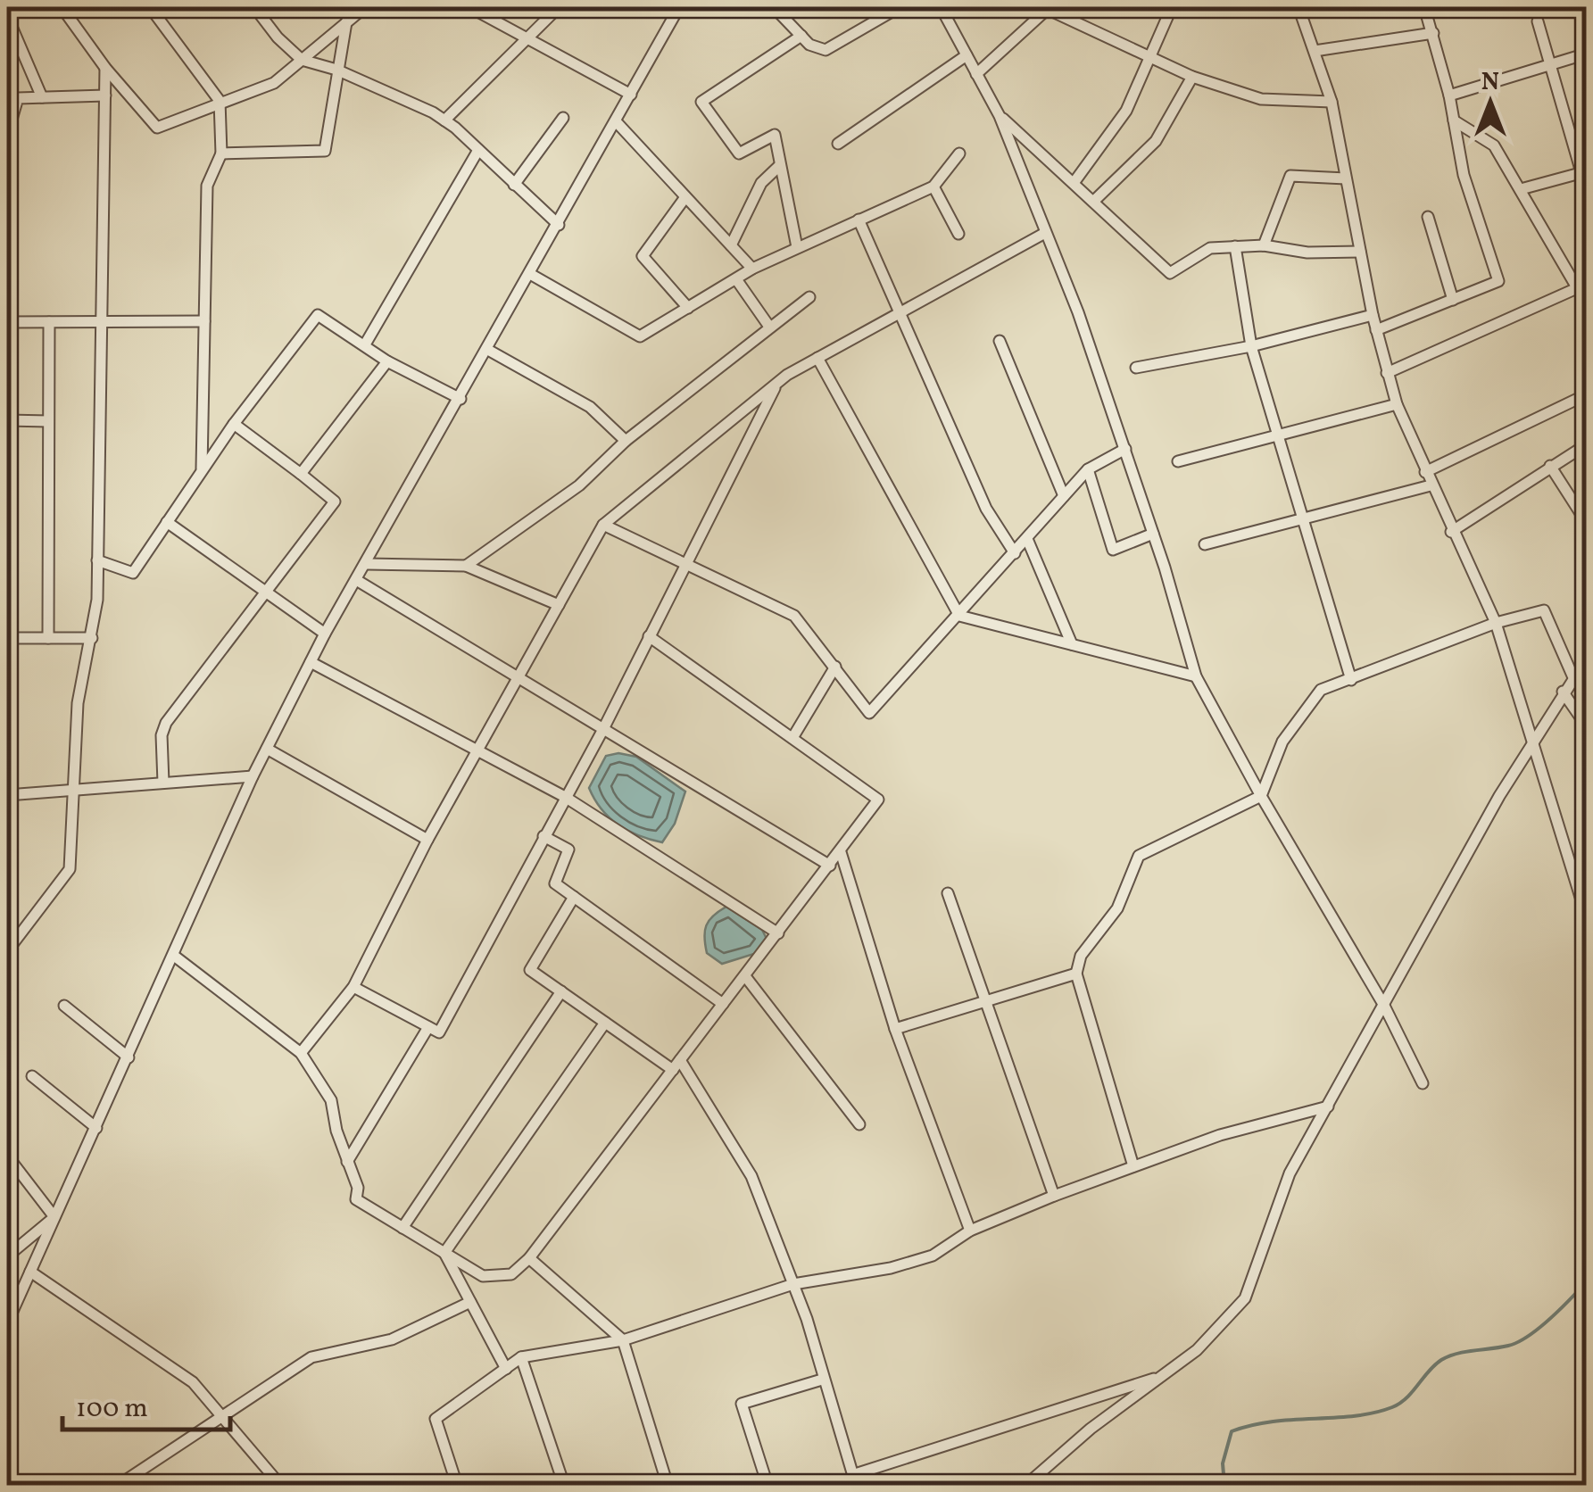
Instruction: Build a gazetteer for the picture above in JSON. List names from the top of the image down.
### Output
{
  "scale_bar": "100 m",
  "north": "top"
}
